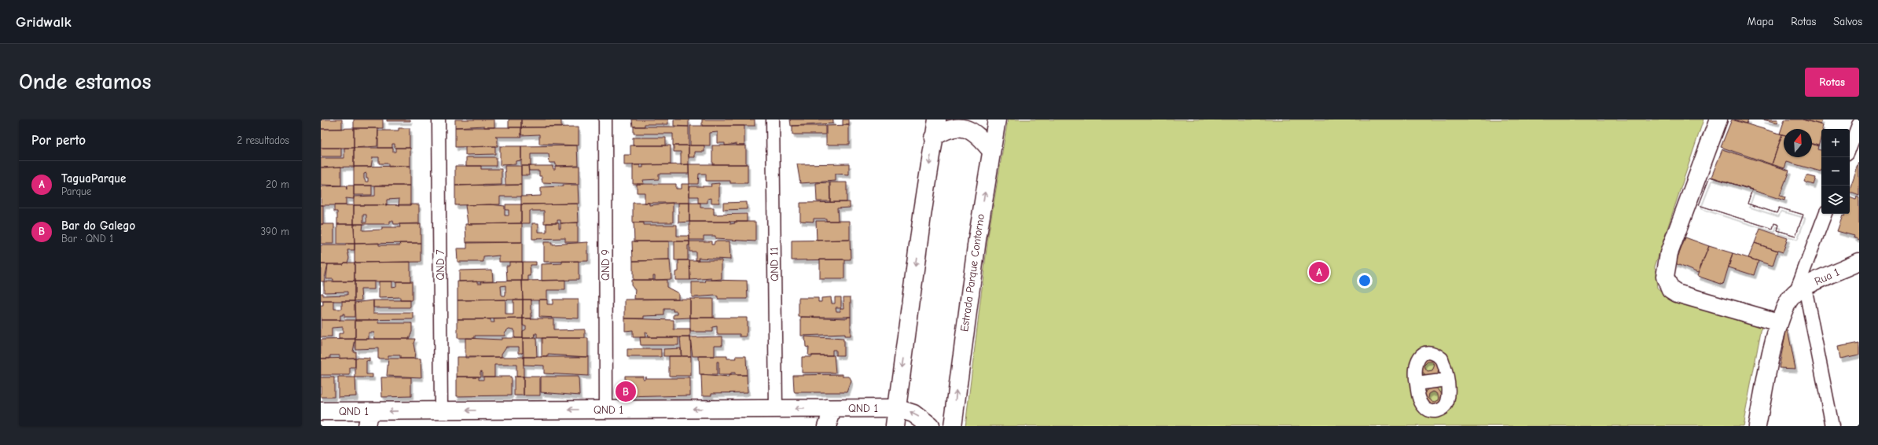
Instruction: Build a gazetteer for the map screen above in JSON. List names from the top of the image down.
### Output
{
  "streets": {
    "main road": ["Estrada Parque Contorno", "Rua 1", "QND 1"],
    "street": ["QND 11", "QND 7", "QND 9"]
  },
  "crossings": [
    ["QND 11", "QND 1"],
    ["QND 7", "QND 1"],
    ["QND 9", "QND 1"]
  ],
  "one_way": ["QND 1"],
  "north": "top",
  "page": {
    "header": "Gridwalk",
    "nav": ["Mapa", "Rotas", "Salvos"],
    "buttons": "Rotas",
    "title": "Onde estamos",
    "heading": ["Por perto", "2 resultados"],
    "map_buttons": ["+", "−"],
    "list": [
      {
        "mark": "A",
        "name": "TaguaParque",
        "note": "Parque",
        "value": "20 m"
      },
      {
        "mark": "B",
        "name": "Bar do Galego",
        "note": "Bar · QND 1",
        "value": "390 m"
      }
    ],
    "pins": ["A", "B"]
  }
}
